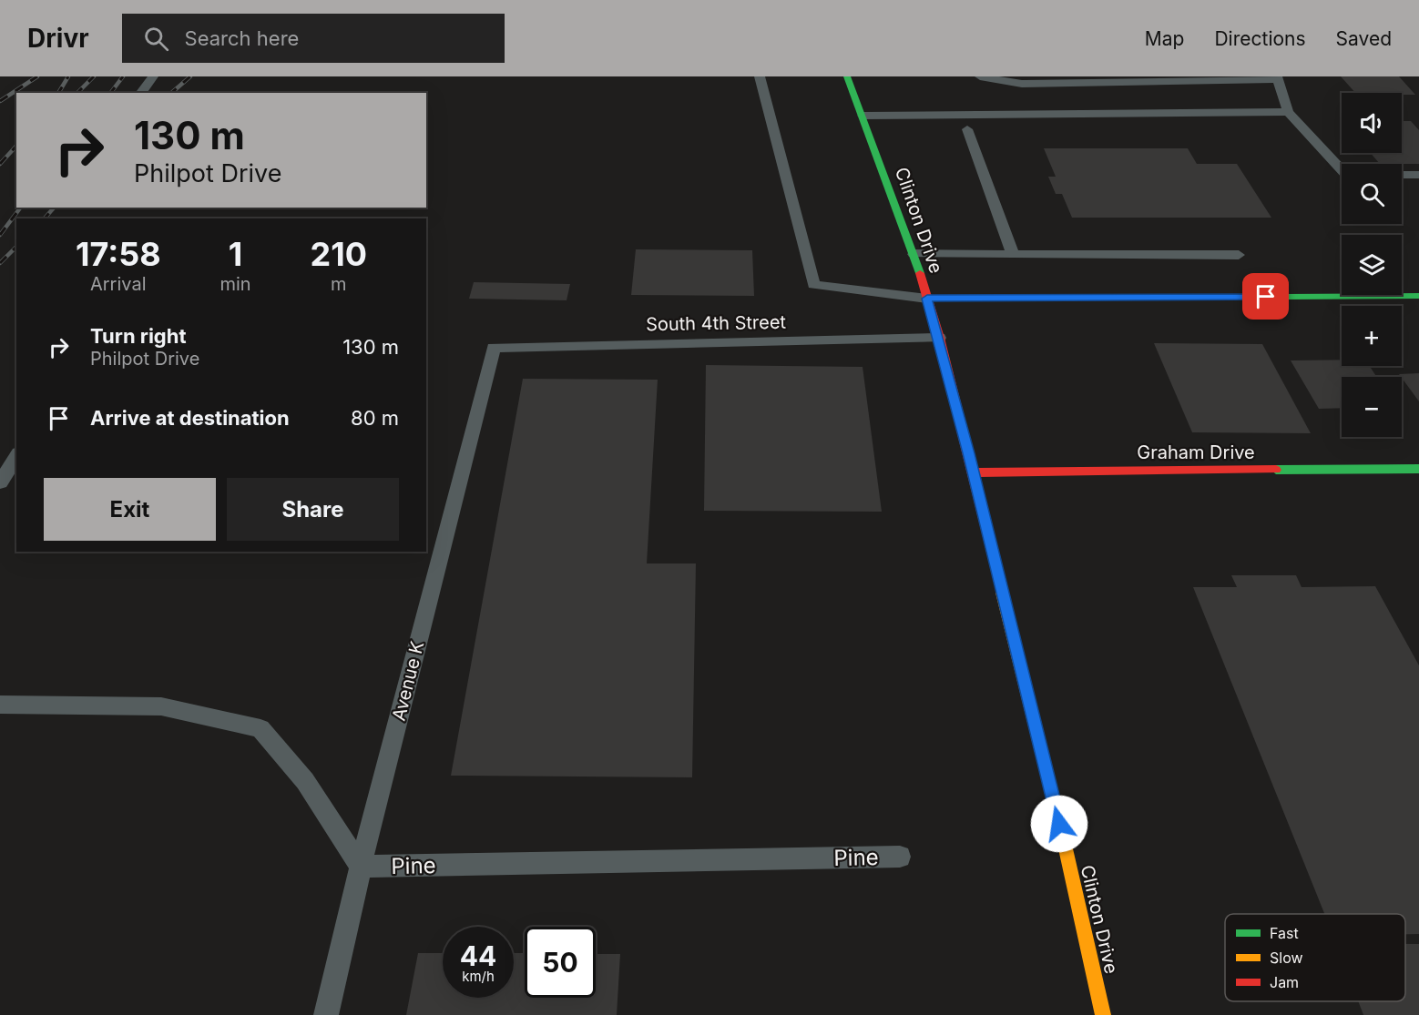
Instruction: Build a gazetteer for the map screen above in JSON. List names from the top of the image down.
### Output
{
  "streets": {
    "main road": ["Clinton Drive", "Graham Drive"],
    "lane": ["South 4th Street", "Avenue K", "Pine"]
  },
  "crossings": [
    ["Clinton Drive", "South 4th Street"],
    ["Clinton Drive", "Graham Drive"],
    ["South 4th Street", "Avenue K"],
    ["Avenue K", "Pine"]
  ],
  "legend": ["Fast", "Slow", "Jam"],
  "page": {
    "header": "Drivr",
    "search": "Search here",
    "nav": ["Map", "Directions", "Saved"],
    "map_buttons": ["+", "−"],
    "turn": ["130 m", "Philpot Drive"],
    "eta": [
      "17:58",
      "Arrival",
      "1",
      "min",
      "210",
      "m"
    ],
    "list": [
      {
        "name": "Turn right",
        "note": "Philpot Drive",
        "value": "130 m"
      },
      {
        "name": "Arrive at destination",
        "value": "80 m"
      }
    ],
    "buttons": ["Exit", "Share"],
    "speed": "44 km/h",
    "limit": "50"
  }
}
